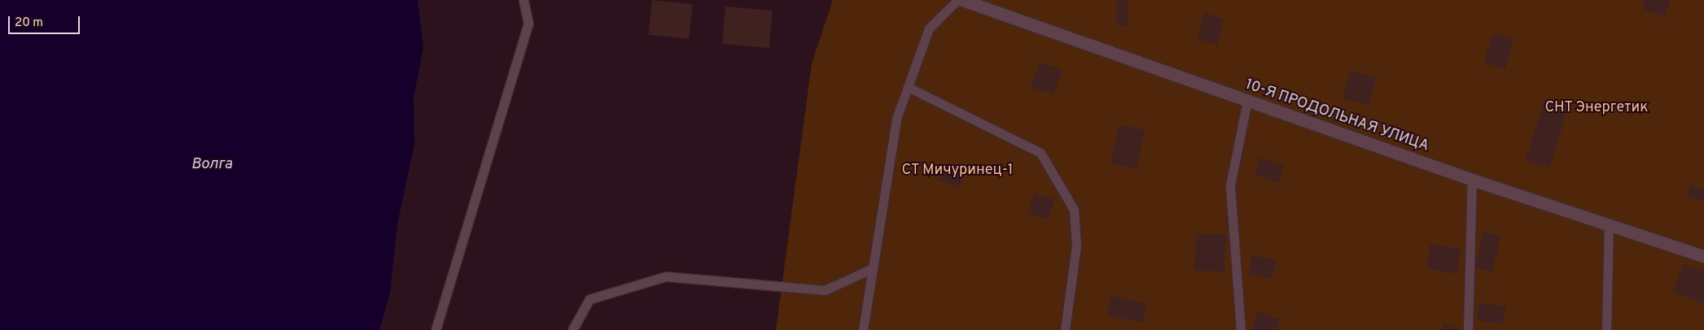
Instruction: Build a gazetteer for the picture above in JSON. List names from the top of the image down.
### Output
{
  "streets": {
    "street": ["10-Я ПРОДОЛЬНАЯ УЛИЦА"]
  },
  "water": ["Волга"],
  "parks": ["СНТ Энергетик", "СТ Мичуринец-1"],
  "scale_bar": "20 m"
}
